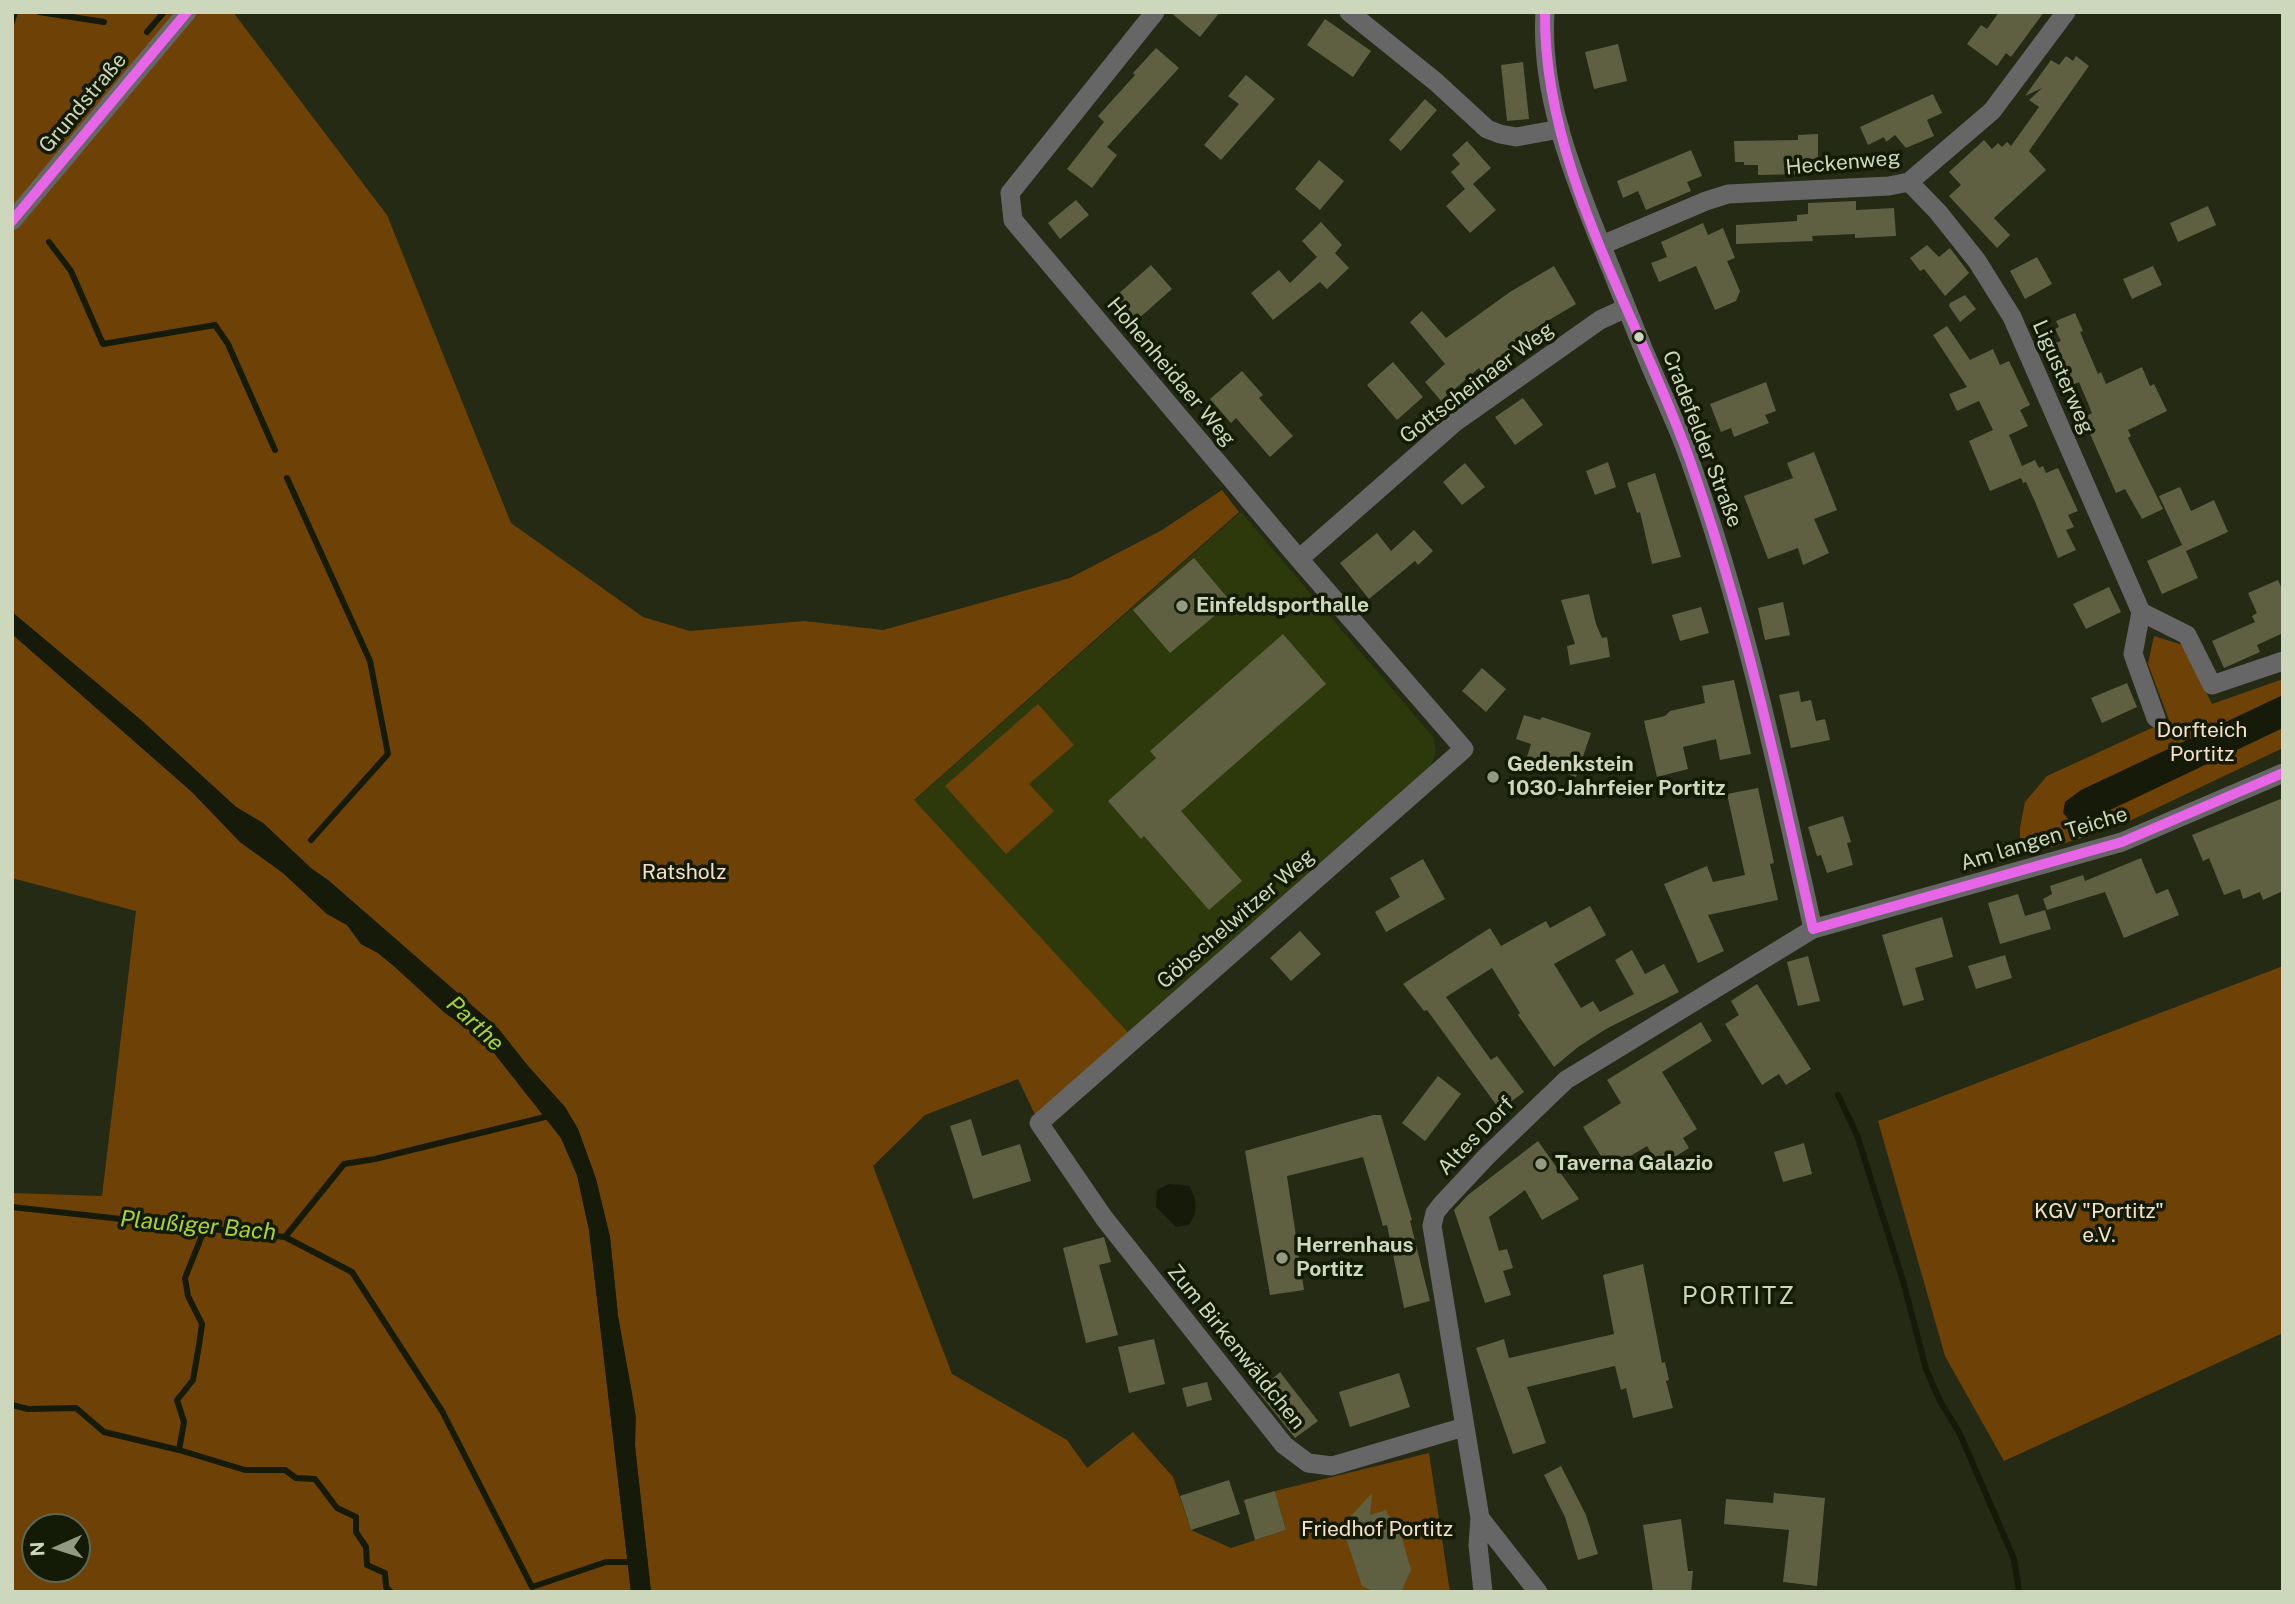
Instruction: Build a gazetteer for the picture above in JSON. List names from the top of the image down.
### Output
{
  "streets": {
    "street": [
      "Grundstraße",
      "Heckenweg",
      "Hohenheidaer Weg",
      "Ligusterweg",
      "Gottscheinaer Weg",
      "Cradefelder Straße",
      "Am langen Teiche",
      "Göbschelwitzer Weg",
      "Altes Dorf",
      "Zum Birkenwäldchen"
    ]
  },
  "crossings": [
    ["Heckenweg", "Ligusterweg"],
    ["Heckenweg", "Cradefelder Straße"],
    ["Hohenheidaer Weg", "Gottscheinaer Weg"],
    ["Hohenheidaer Weg", "Göbschelwitzer Weg"],
    ["Gottscheinaer Weg", "Cradefelder Straße"],
    ["Cradefelder Straße", "Am langen Teiche"],
    ["Cradefelder Straße", "Altes Dorf"],
    ["Am langen Teiche", "Altes Dorf"],
    ["Göbschelwitzer Weg", "Zum Birkenwäldchen"],
    ["Altes Dorf", "Zum Birkenwäldchen"]
  ],
  "districts": ["PORTITZ"],
  "water": ["Parthe", "Plaußiger Bach"],
  "parks": [
    "Dorfteich Portitz",
    "Ratsholz",
    "KGV \"Portitz\" e.V.",
    "Friedhof Portitz"
  ],
  "places": [
    "Einfeldsporthalle",
    "Gedenkstein 1030-Jahrfeier Portitz",
    "Taverna Galazio",
    "Herrenhaus Portitz"
  ],
  "north": "left"
}
